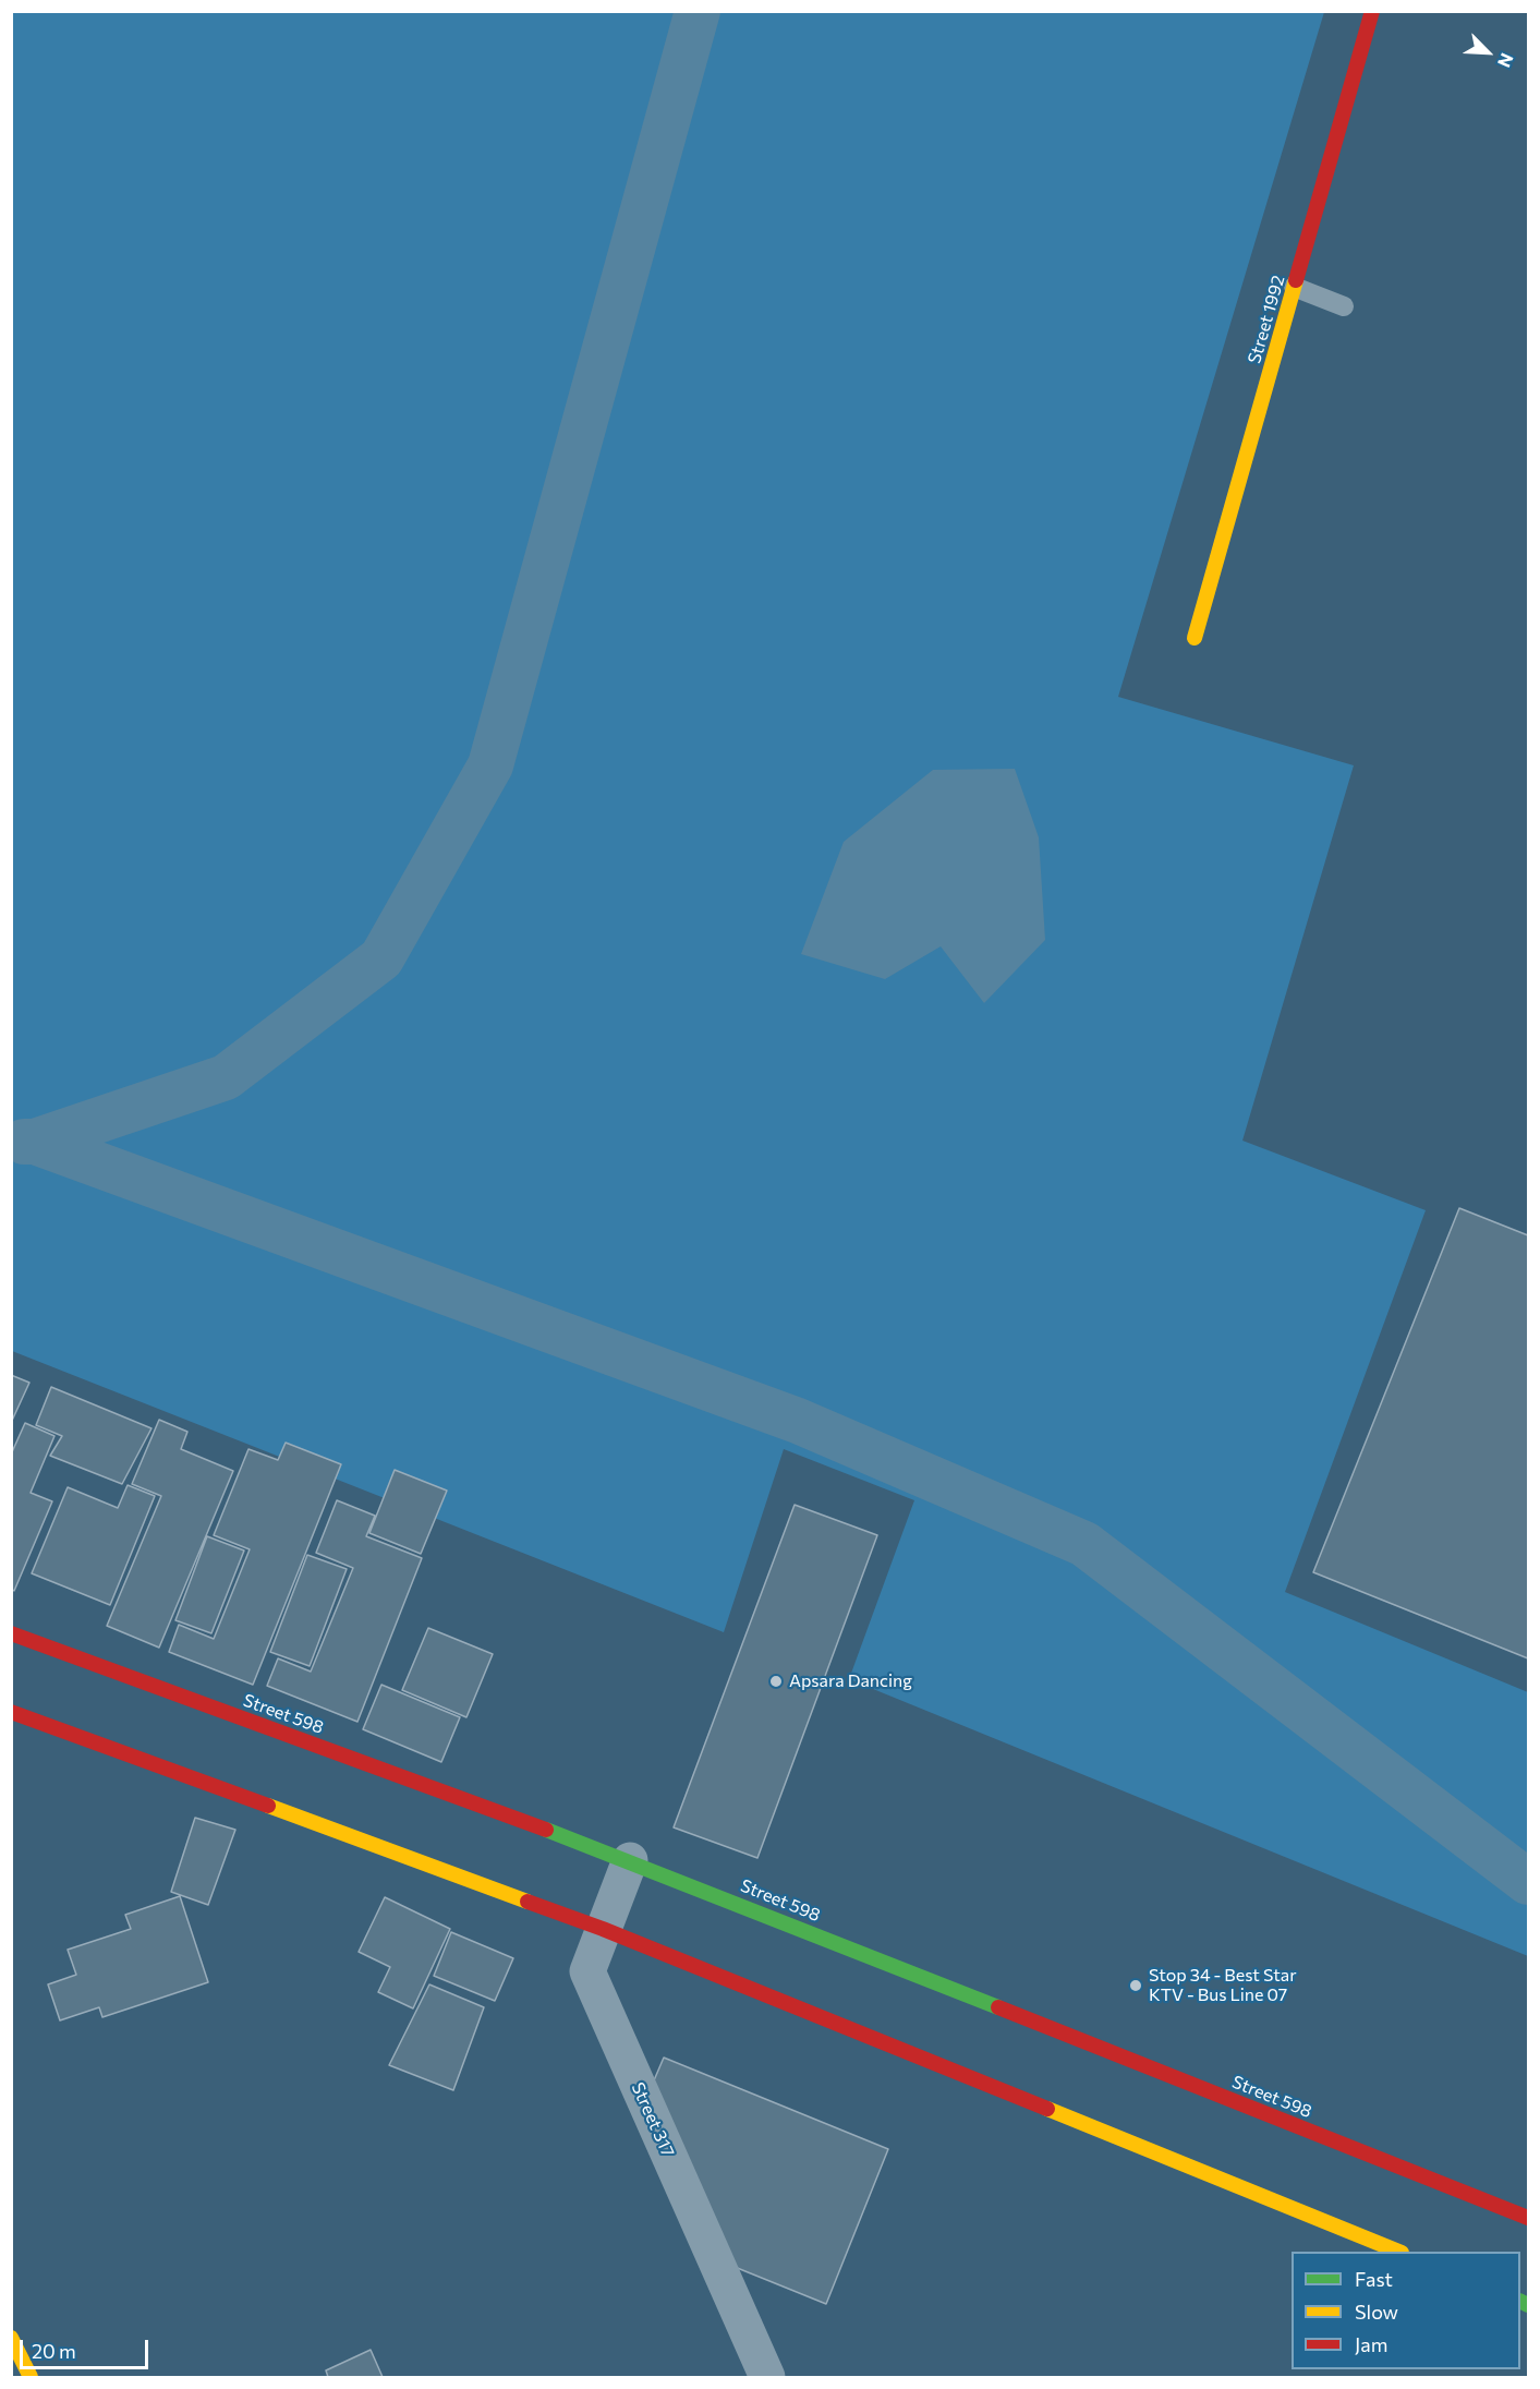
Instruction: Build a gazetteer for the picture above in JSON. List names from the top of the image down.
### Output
{
  "streets": {
    "main road": ["Street 1992", "Street 598"],
    "street": ["Street 317"]
  },
  "crossings": [
    ["Street 598", "Street 317"]
  ],
  "places": ["Apsara Dancing", "Stop 34 - Best Star KTV - Bus Line 07"],
  "legend": ["Fast", "Slow", "Jam"],
  "scale_bar": "20 m",
  "north": "bottom right"
}
